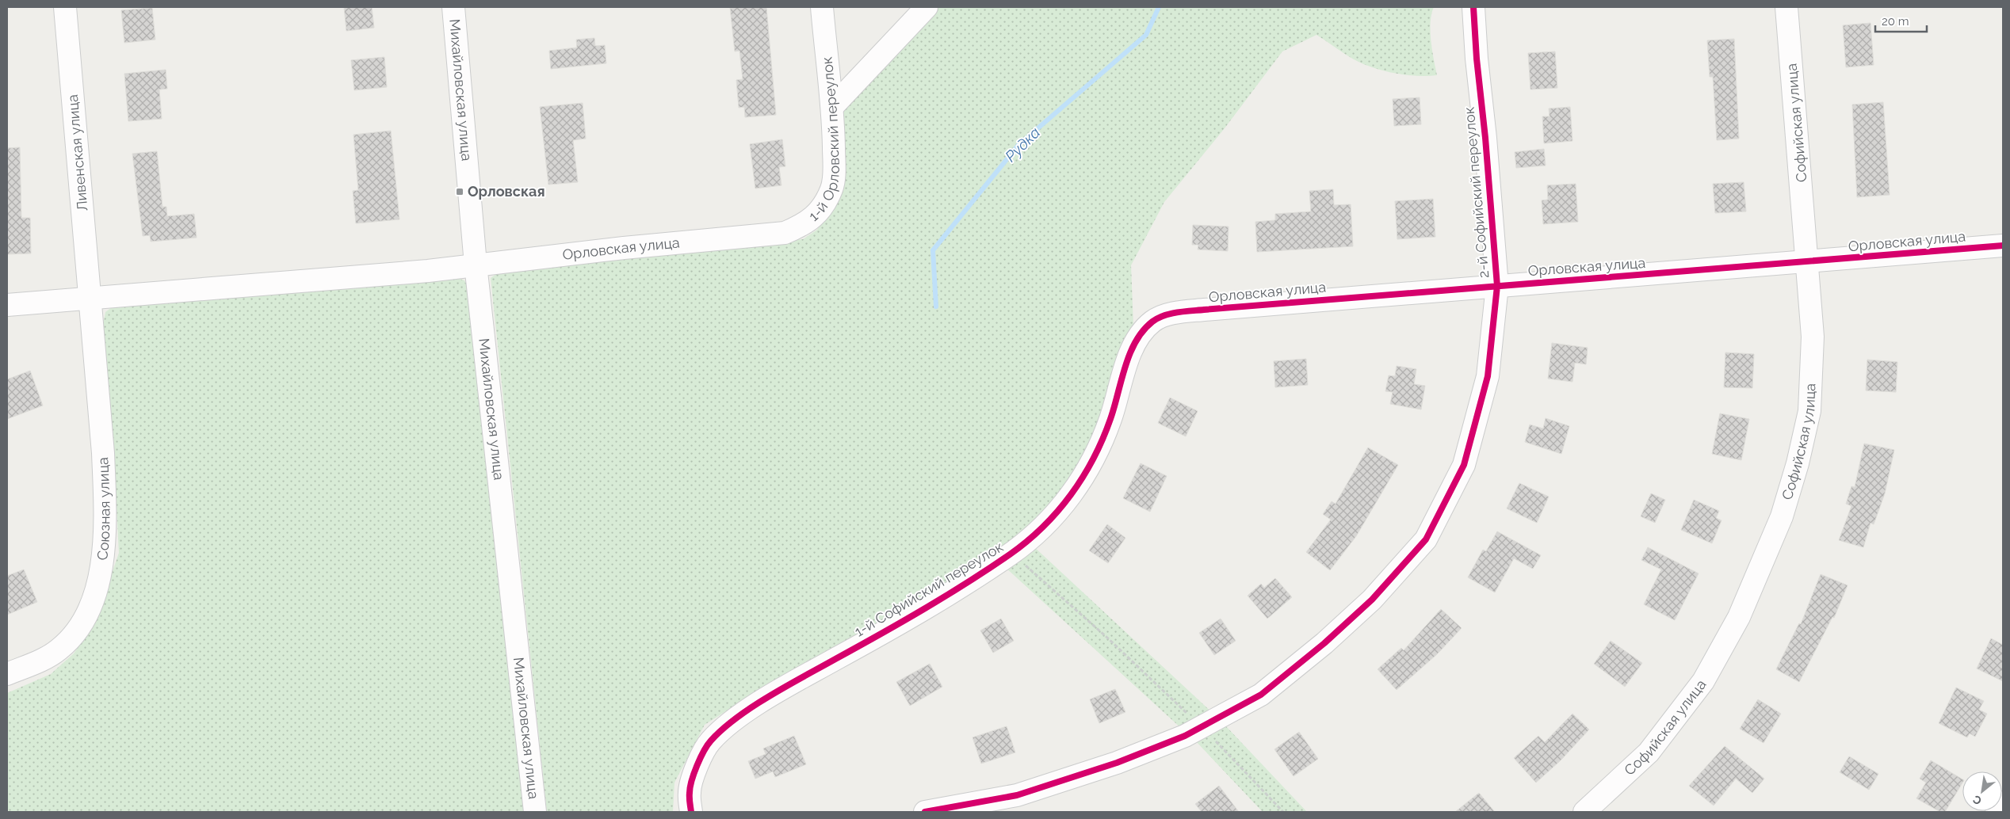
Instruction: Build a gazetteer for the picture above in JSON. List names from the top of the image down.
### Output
{
  "streets": {
    "street": [
      "Михайловская улица",
      "Софийская улица",
      "1-й Орловский переулок",
      "Ливенская улица",
      "2-й Софийский переулок",
      "Орловская улица",
      "Союзная улица",
      "1-й Софийский переулок"
    ]
  },
  "crossings": [
    ["Михайловская улица", "Орловская улица"],
    ["Софийская улица", "Орловская улица"],
    ["1-й Орловский переулок", "Орловская улица"],
    ["Ливенская улица", "Орловская улица"],
    ["Ливенская улица", "Союзная улица"],
    ["2-й Софийский переулок", "Орловская улица"],
    ["Орловская улица", "Союзная улица"],
    ["Орловская улица", "1-й Софийский переулок"]
  ],
  "water": ["Рудка"],
  "places": {
    "transit": ["Орловская"]
  },
  "scale_bar": "20 m",
  "north": "bottom left"
}
